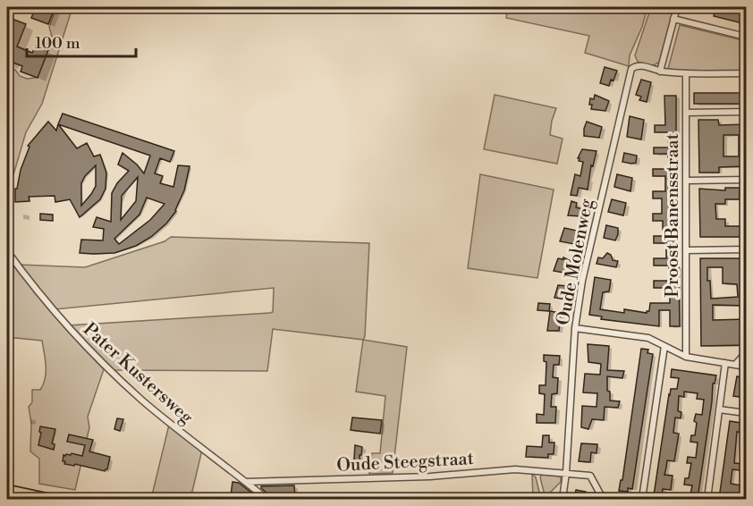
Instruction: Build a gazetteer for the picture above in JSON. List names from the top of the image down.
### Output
{
  "streets": {
    "street": [
      "Proost Banensstraat",
      "Oude Molenweg",
      "Pater Kustersweg",
      "Oude Steegstraat"
    ]
  },
  "crossings": [
    ["Oude Molenweg", "Oude Steegstraat"],
    ["Pater Kustersweg", "Oude Steegstraat"]
  ],
  "scale_bar": "100 m"
}
